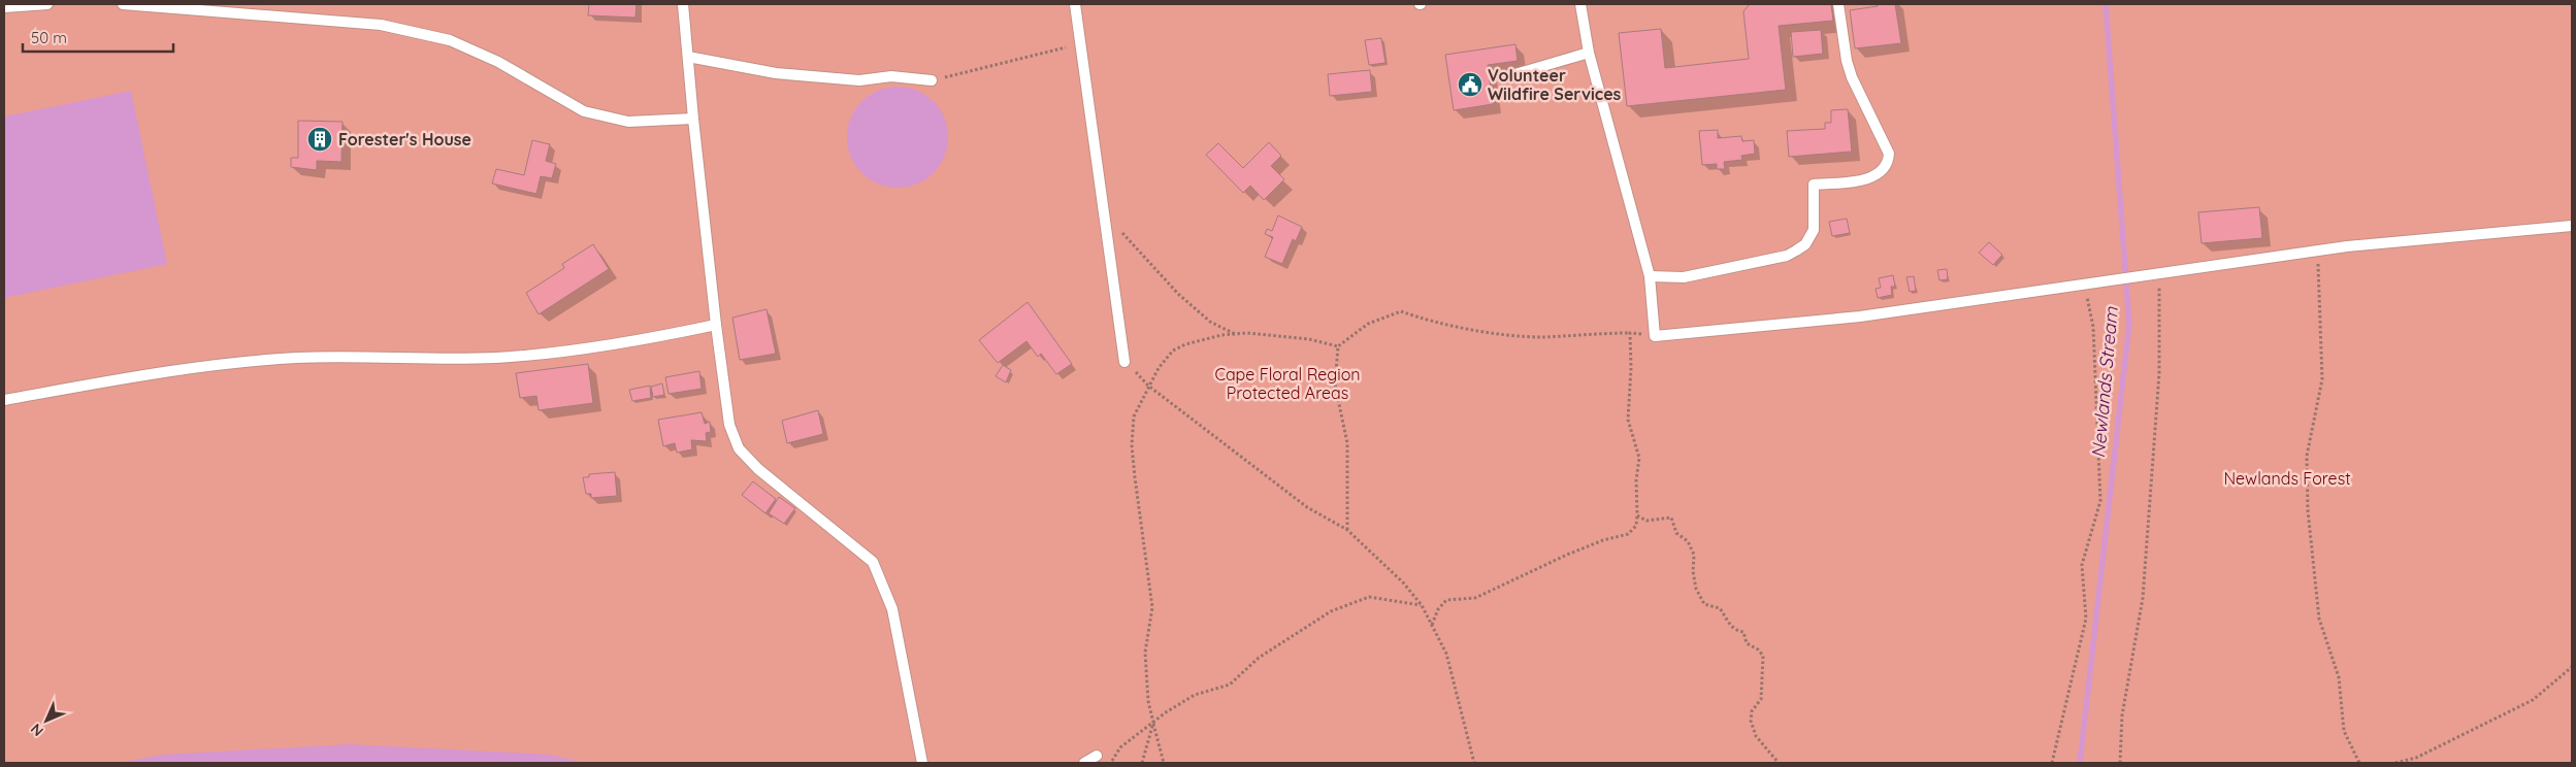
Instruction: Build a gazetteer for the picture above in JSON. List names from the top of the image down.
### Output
{
  "water": ["Newlands Stream"],
  "parks": ["Cape Floral Region Protected Areas", "Newlands Forest"],
  "places": {
    "public building": ["Volunteer Wildfire Services"],
    "building": ["Forester's House"]
  },
  "scale_bar": "50 m",
  "north": "bottom left"
}
